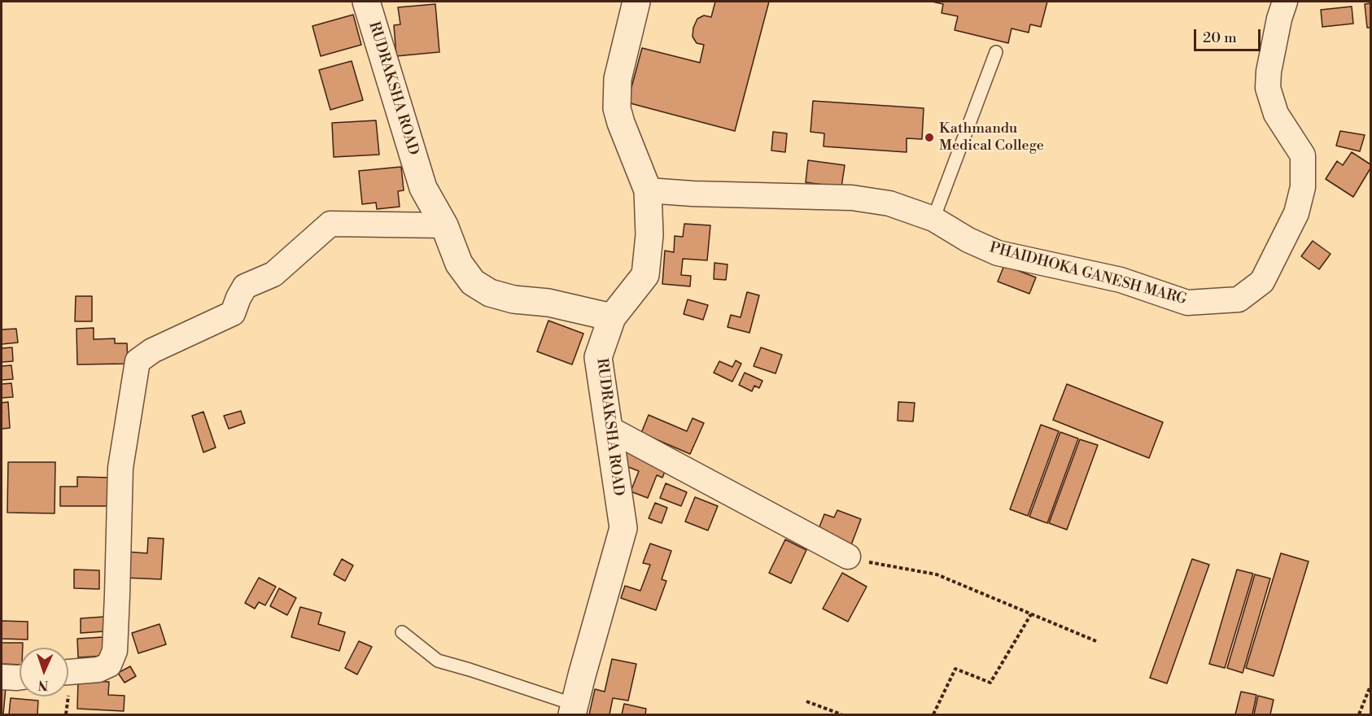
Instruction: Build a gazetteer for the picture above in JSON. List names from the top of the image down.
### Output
{
  "streets": {
    "street": ["RUDRAKSHA ROAD", "PHAIDHOKA GANESH MARG"]
  },
  "places": ["Kathmandu Medical College"],
  "scale_bar": "20 m",
  "north": "bottom"
}
